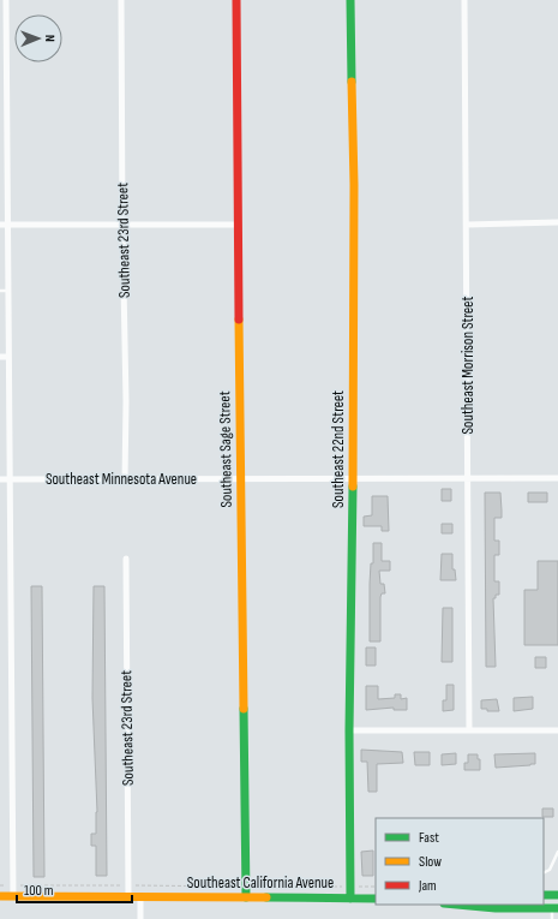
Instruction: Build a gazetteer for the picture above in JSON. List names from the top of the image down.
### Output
{
  "streets": {
    "street": [
      "Southeast 23rd Street",
      "Southeast Morrison Street",
      "Southeast Sage Street",
      "Southeast 22nd Street",
      "Southeast Minnesota Avenue",
      "Southeast California Avenue"
    ]
  },
  "crossings": [
    ["Southeast 23rd Street", "Southeast Minnesota Avenue"],
    ["Southeast 23rd Street", "Southeast California Avenue"],
    ["Southeast Morrison Street", "Southeast Minnesota Avenue"],
    ["Southeast Sage Street", "Southeast Minnesota Avenue"],
    ["Southeast Sage Street", "Southeast California Avenue"],
    ["Southeast 22nd Street", "Southeast Minnesota Avenue"],
    ["Southeast 22nd Street", "Southeast California Avenue"]
  ],
  "legend": ["Fast", "Slow", "Jam"],
  "scale_bar": "100 m",
  "north": "right"
}
